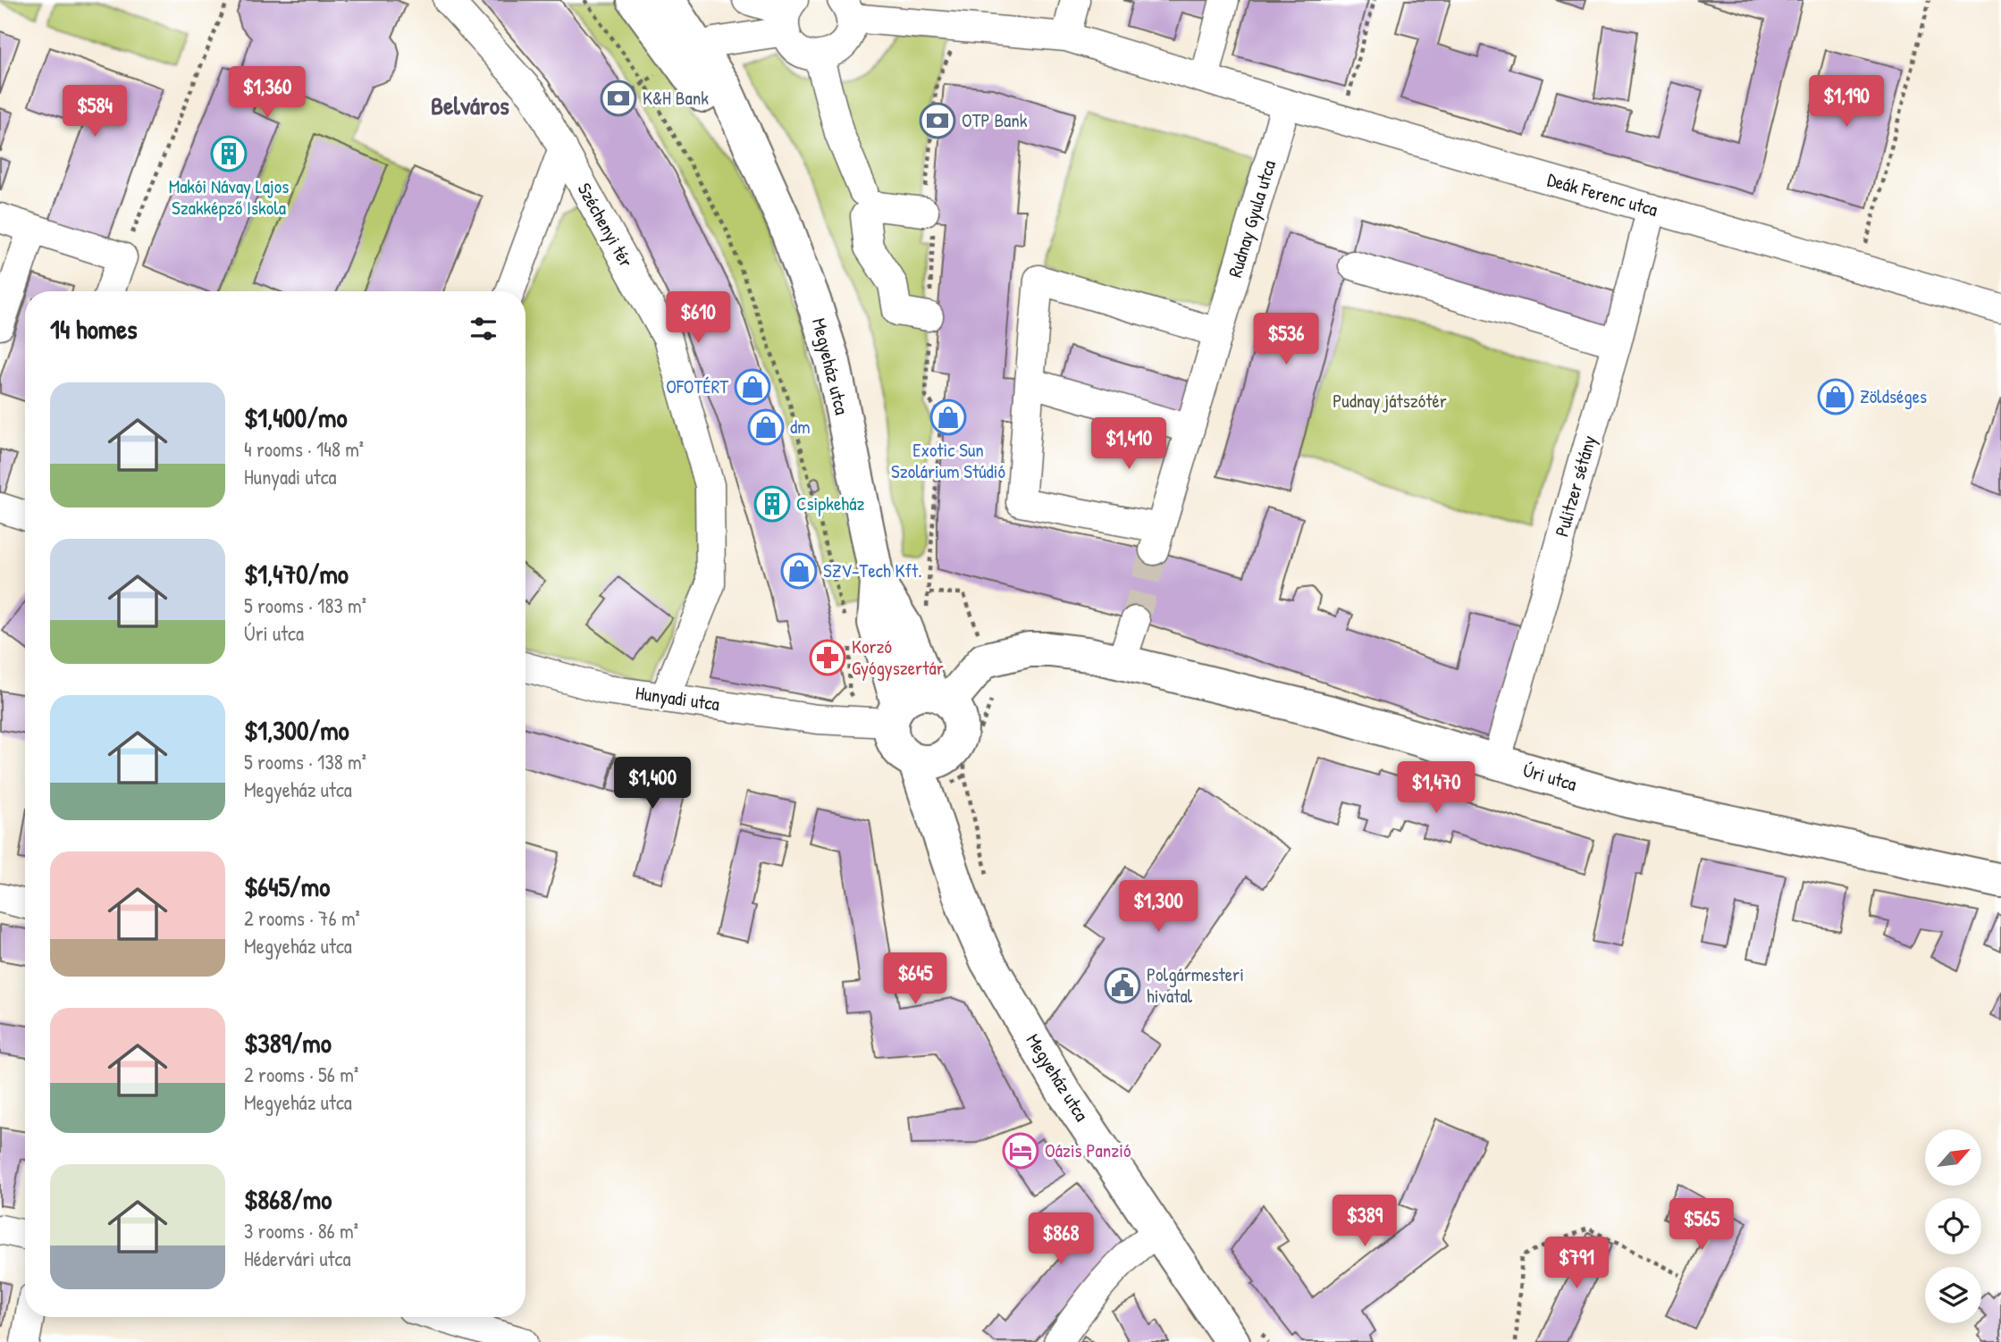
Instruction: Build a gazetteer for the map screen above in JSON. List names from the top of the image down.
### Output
{
  "streets": {
    "main road": ["Megyeház utca", "Úri utca"],
    "street": [
      "Deák Ferenc utca",
      "Rudnay Gyula utca",
      "Széchenyi tér",
      "Pulitzer sétány",
      "Hunyadi utca"
    ]
  },
  "crossings": [
    ["Deák Ferenc utca", "Rudnay Gyula utca"],
    ["Deák Ferenc utca", "Pulitzer sétány"],
    ["Széchenyi tér", "Hunyadi utca"],
    ["Megyeház utca", "Hunyadi utca"],
    ["Pulitzer sétány", "Úri utca"]
  ],
  "districts": ["Belváros"],
  "parks": ["Pudnay játszótér"],
  "places": {
    "bank": ["K&H Bank", "OTP Bank"],
    "building": ["Makói Návay Lajos Szakképző Iskola", "Csipkeház"],
    "shop": [
      "OFOTÉRT",
      "Zöldséges",
      "Exotic Sun Szolárium Stúdió",
      "dm",
      "SZV-Tech Kft."
    ],
    "pharmacy": ["Korzó Gyógyszertár"],
    "public building": ["Polgármesteri hivatal"],
    "hotel": ["Oázis Panzió"]
  },
  "north": "top right",
  "page": {
    "price": [
      "$1,360",
      "$1,190",
      "$584",
      "$610",
      "$536",
      "$1,410",
      "$1,400",
      "$1,470",
      "$1,300",
      "$645",
      "$389",
      "$565",
      "$868",
      "$791"
    ],
    "heading": "14 homes",
    "list": [
      {
        "name": "$1,400/mo",
        "note": "4 rooms · 148 m² · Hunyadi utca"
      },
      {
        "name": "$1,470/mo",
        "note": "5 rooms · 183 m² · Úri utca"
      },
      {
        "name": "$1,300/mo",
        "note": "5 rooms · 138 m² · Megyeház utca"
      },
      {
        "name": "$645/mo",
        "note": "2 rooms · 76 m² · Megyeház utca"
      },
      {
        "name": "$389/mo",
        "note": "2 rooms · 56 m² · Megyeház utca"
      },
      {
        "name": "$868/mo",
        "note": "3 rooms · 86 m² · Hédervári utca"
      }
    ]
  }
}
